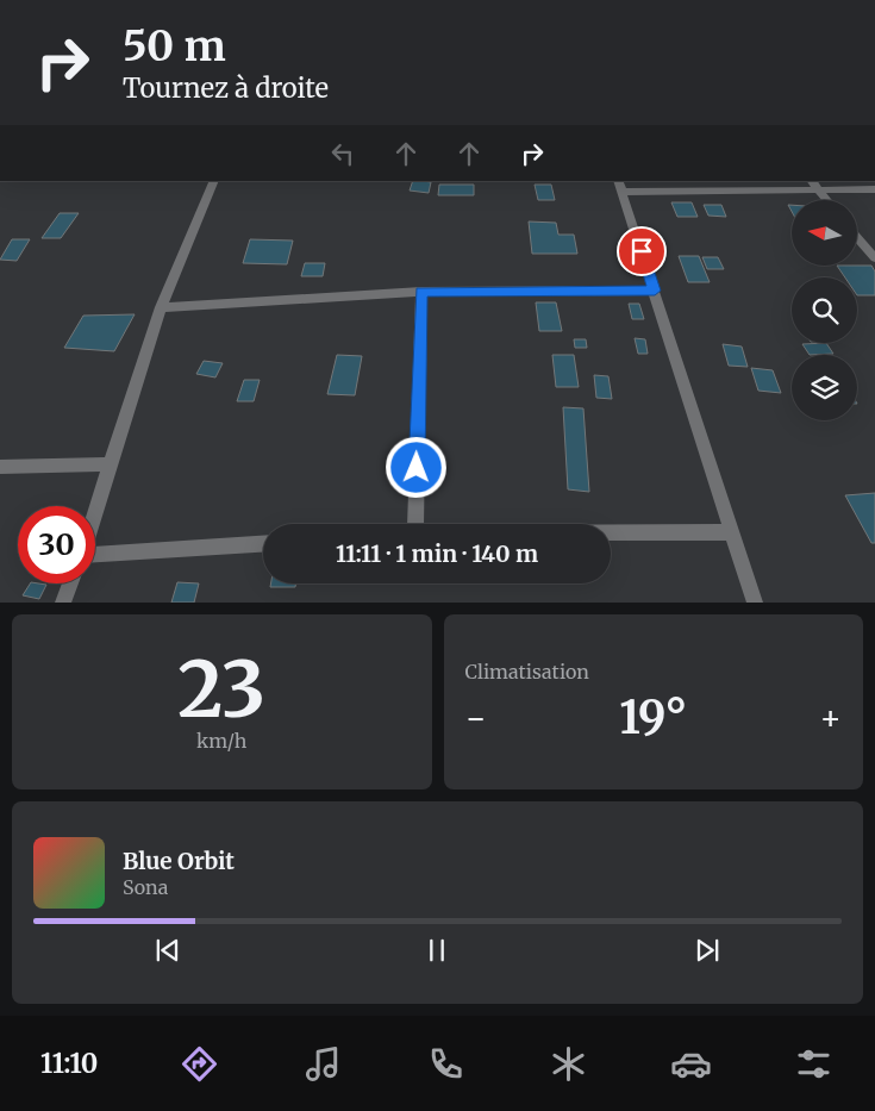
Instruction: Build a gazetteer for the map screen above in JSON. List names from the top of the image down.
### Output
{
  "north": "left",
  "page": {
    "turn": ["50 m", "Tournez à droite"],
    "limit": "30",
    "trip": "11:11 · 1 min · 140 m",
    "tile": [
      ["23", "km/h"],
      "Climatisation"
    ],
    "heat": ["−", "19°", "+"],
    "song": ["Blue Orbit", "Sona"],
    "tabs": "11:10"
  }
}
